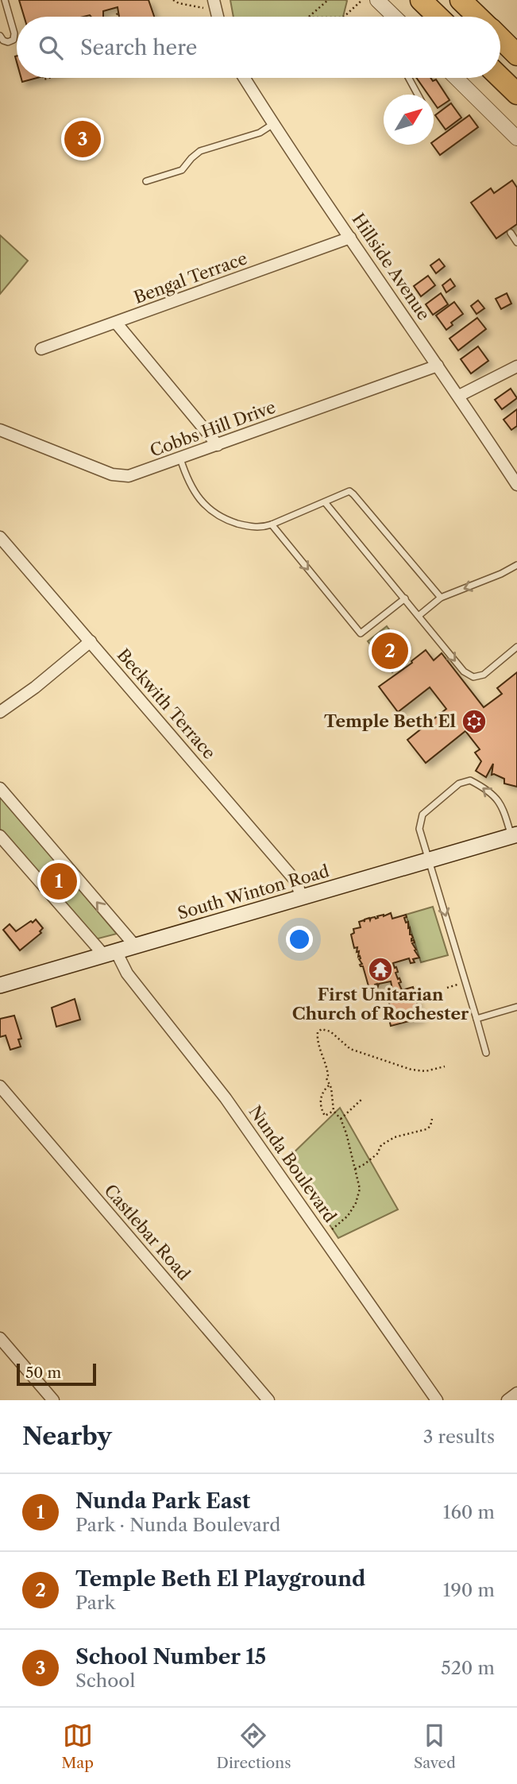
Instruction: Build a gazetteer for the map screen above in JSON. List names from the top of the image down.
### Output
{
  "streets": {
    "main road": ["South Winton Road"],
    "street": [
      "Hillside Avenue",
      "Bengal Terrace",
      "Cobbs Hill Drive",
      "Beckwith Terrace",
      "Nunda Boulevard",
      "Castlebar Road"
    ]
  },
  "crossings": [
    ["Hillside Avenue", "Bengal Terrace"],
    ["Hillside Avenue", "Cobbs Hill Drive"],
    ["Beckwith Terrace", "South Winton Road"],
    ["South Winton Road", "Nunda Boulevard"]
  ],
  "places": {
    "synagogue": ["Temple Beth El"],
    "temple": ["First Unitarian Church of Rochester"]
  },
  "scale_bar": "50 m",
  "north": "top right",
  "page": {
    "search": "Search here",
    "pins": ["3", "2", "1"],
    "scale": "50 m",
    "heading": ["Nearby", "3 results"],
    "list": [
      {
        "mark": "1",
        "name": "Nunda Park East",
        "note": "Park · Nunda Boulevard",
        "value": "160 m"
      },
      {
        "mark": "2",
        "name": "Temple Beth El Playground",
        "note": "Park",
        "value": "190 m"
      },
      {
        "mark": "3",
        "name": "School Number 15",
        "note": "School",
        "value": "520 m"
      }
    ],
    "nav": ["Map", "Directions", "Saved"]
  }
}
